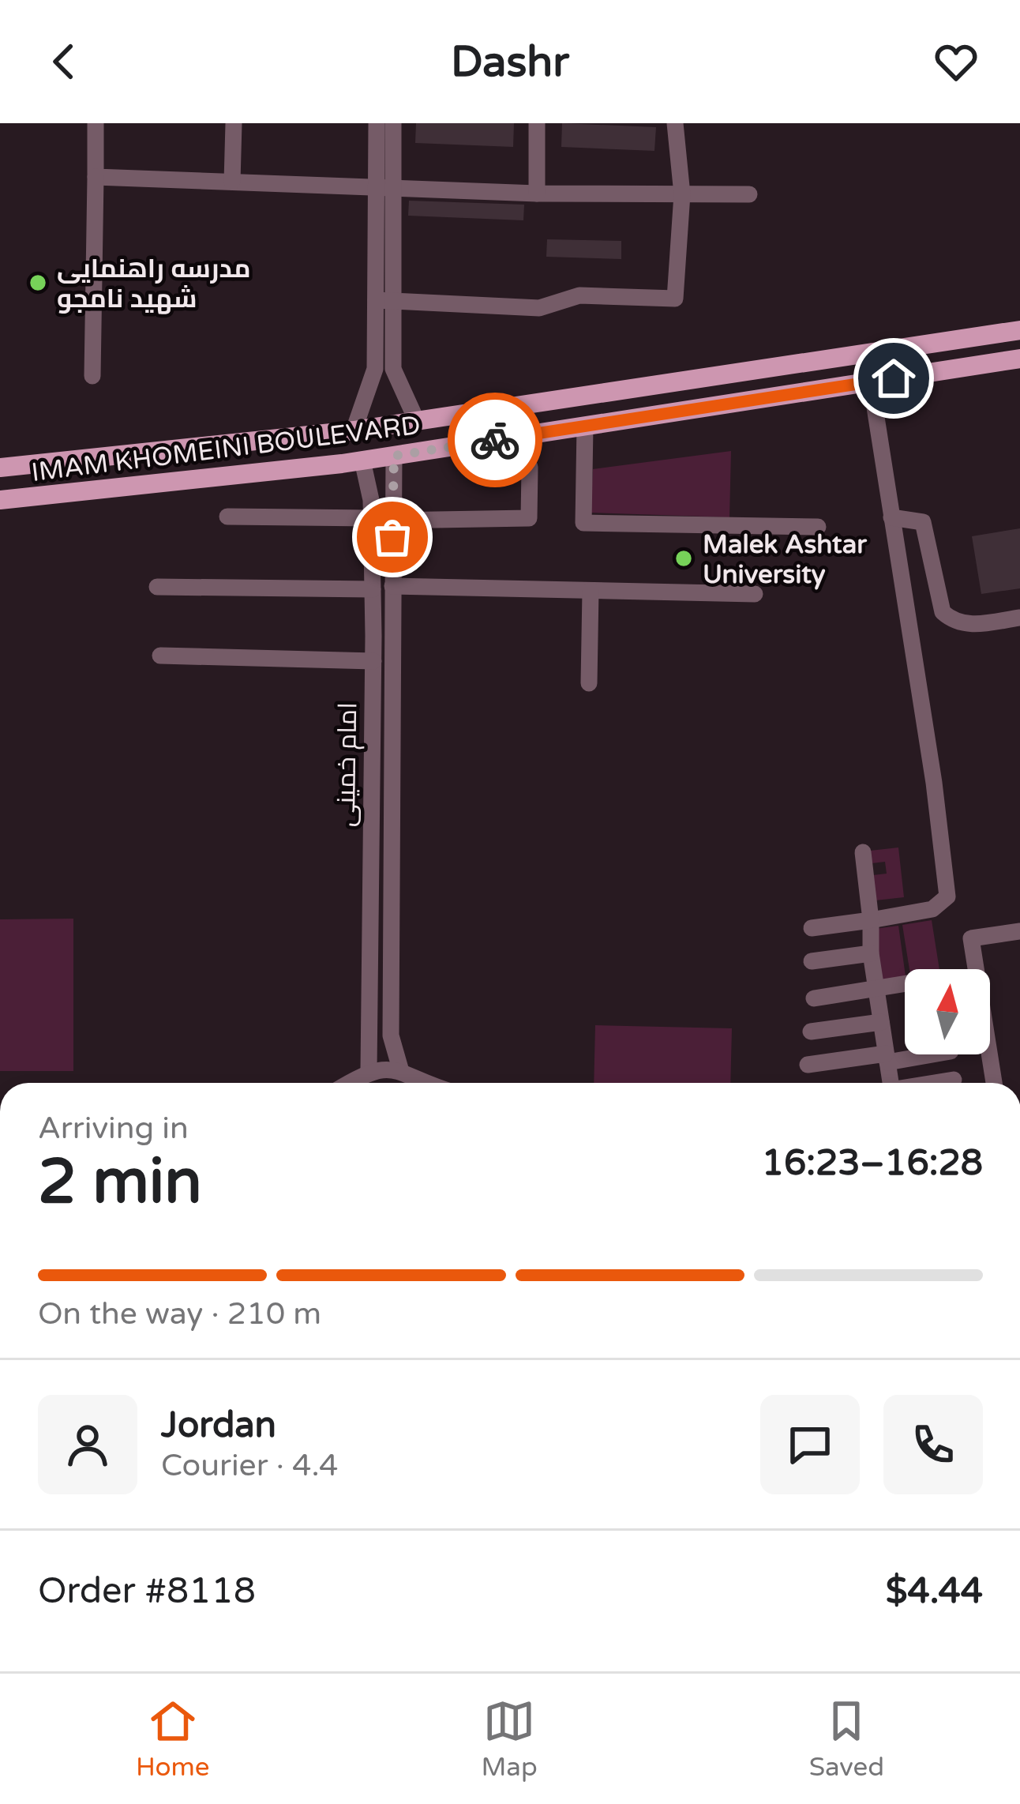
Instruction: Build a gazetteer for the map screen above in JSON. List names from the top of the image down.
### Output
{
  "streets": {
    "main road": ["IMAM KHOMEINI BOULEVARD"],
    "street": ["امام خمینی"]
  },
  "crossings": [
    ["IMAM KHOMEINI BOULEVARD", "امام خمینی"]
  ],
  "places": ["مدرسه راهنمایی شهید نامجو", "Malek Ashtar University"],
  "north": "top",
  "page": {
    "header": "Dashr",
    "heading": ["2 min", "Arriving in", "16:23–16:28"],
    "panel": [
      "Jordan",
      "Courier · 4.4",
      "Order #8118",
      "$4.44"
    ],
    "bar": "On the way · 210 m",
    "tabs": ["Home", "Map", "Saved"]
  }
}
